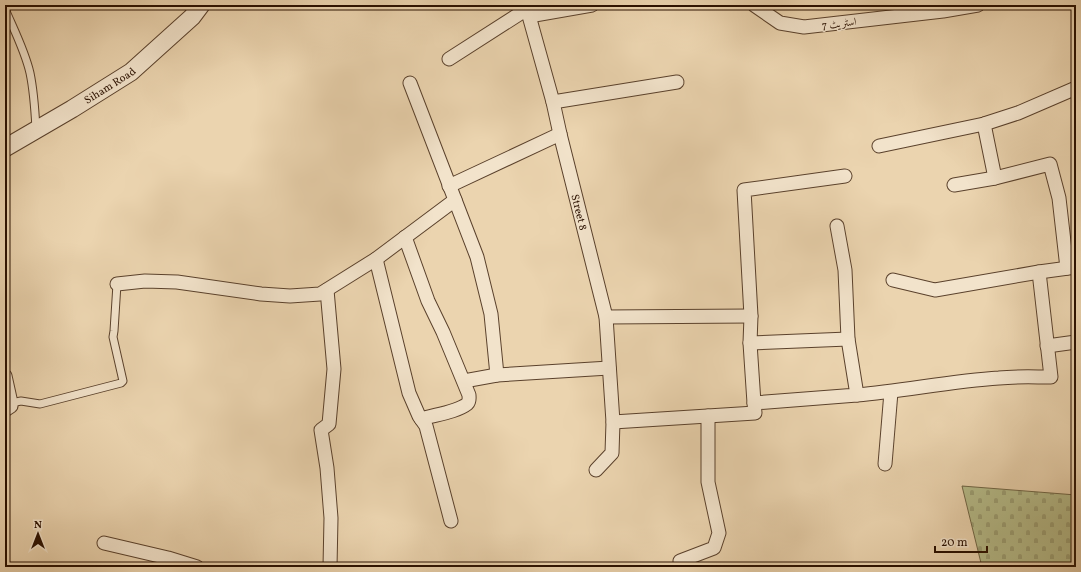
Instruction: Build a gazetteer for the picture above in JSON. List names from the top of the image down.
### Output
{
  "streets": {
    "street": ["اسٹریٹ 7", "Siham Road", "Street 8"]
  },
  "scale_bar": "20 m",
  "north": "top"
}
